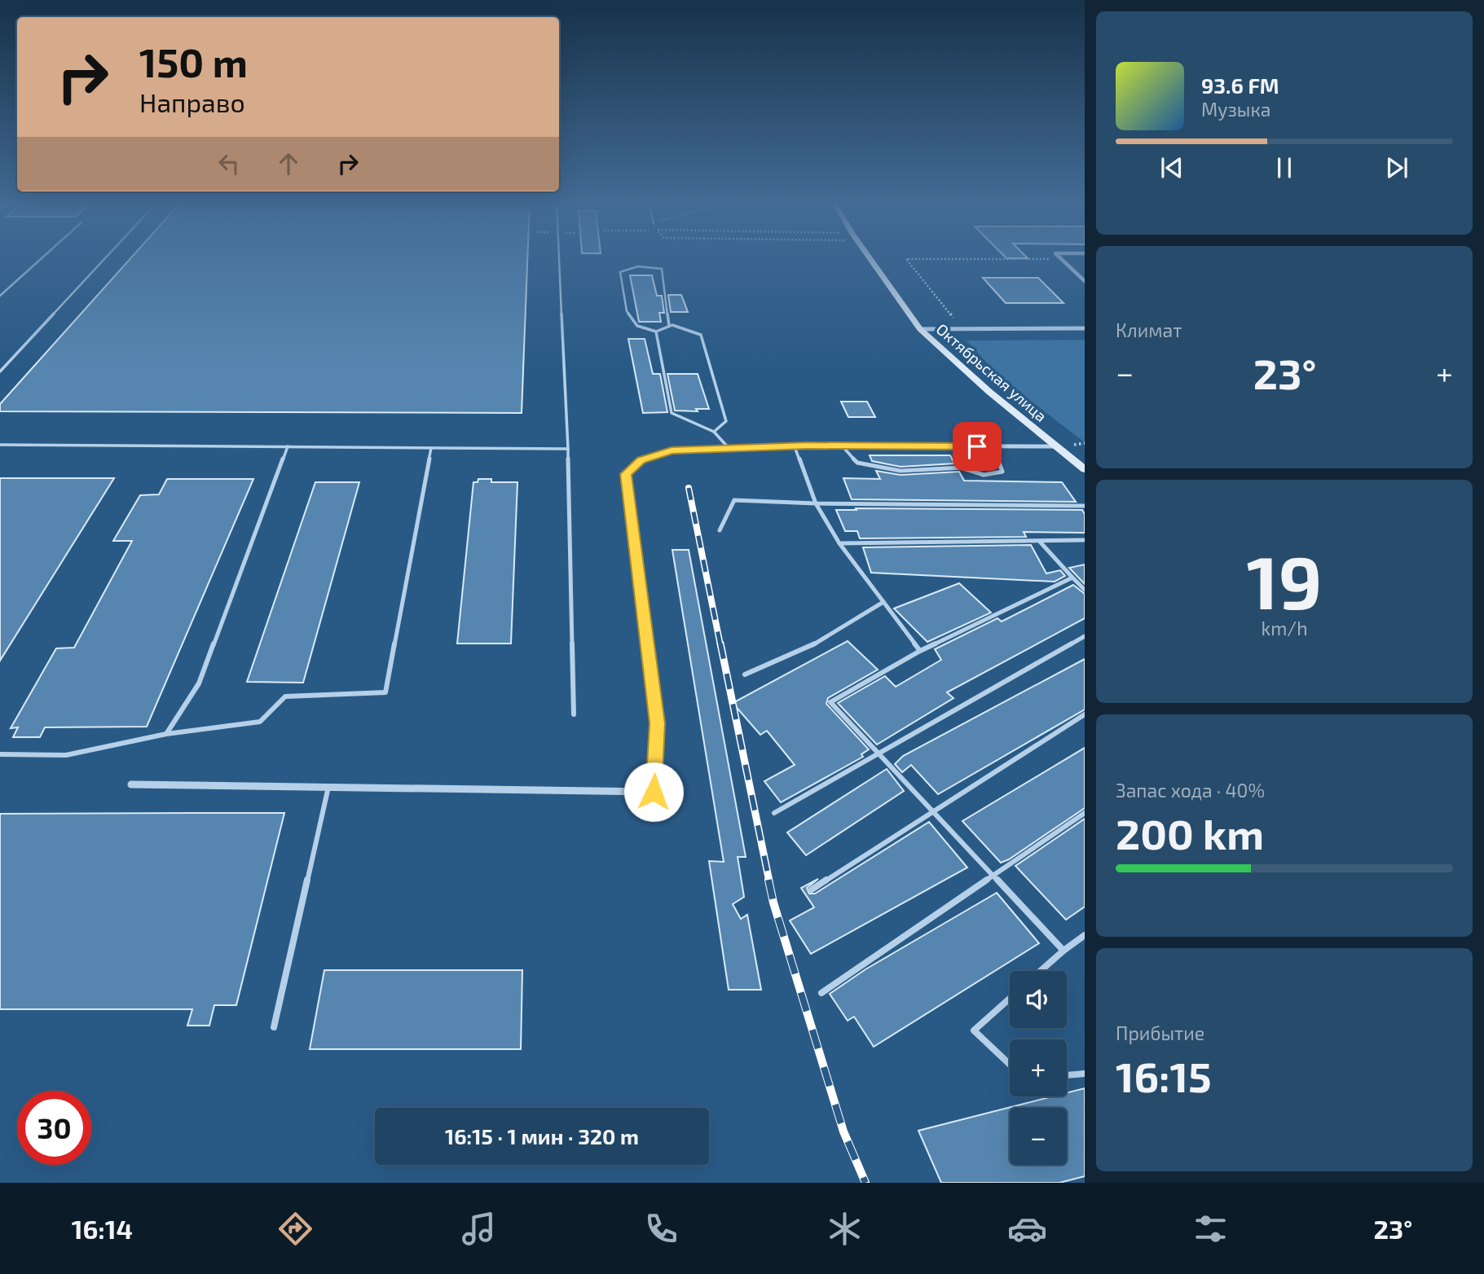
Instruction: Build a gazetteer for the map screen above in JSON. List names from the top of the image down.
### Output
{
  "streets": {
    "main road": ["Октябрьская улица"]
  },
  "page": {
    "turn": ["150 m", "Направо"],
    "song": ["93.6 FM", "Музыка"],
    "tile": [
      "Климат",
      ["19", "km/h"],
      ["Запас хода · 40%", "200 km"],
      ["Прибытие", "16:15"]
    ],
    "heat": ["−", "23°", "+"],
    "map_buttons": ["+", "−"],
    "limit": "30",
    "trip": "16:15 · 1 мин · 320 m",
    "tabs": ["16:14", "23°"]
  }
}
